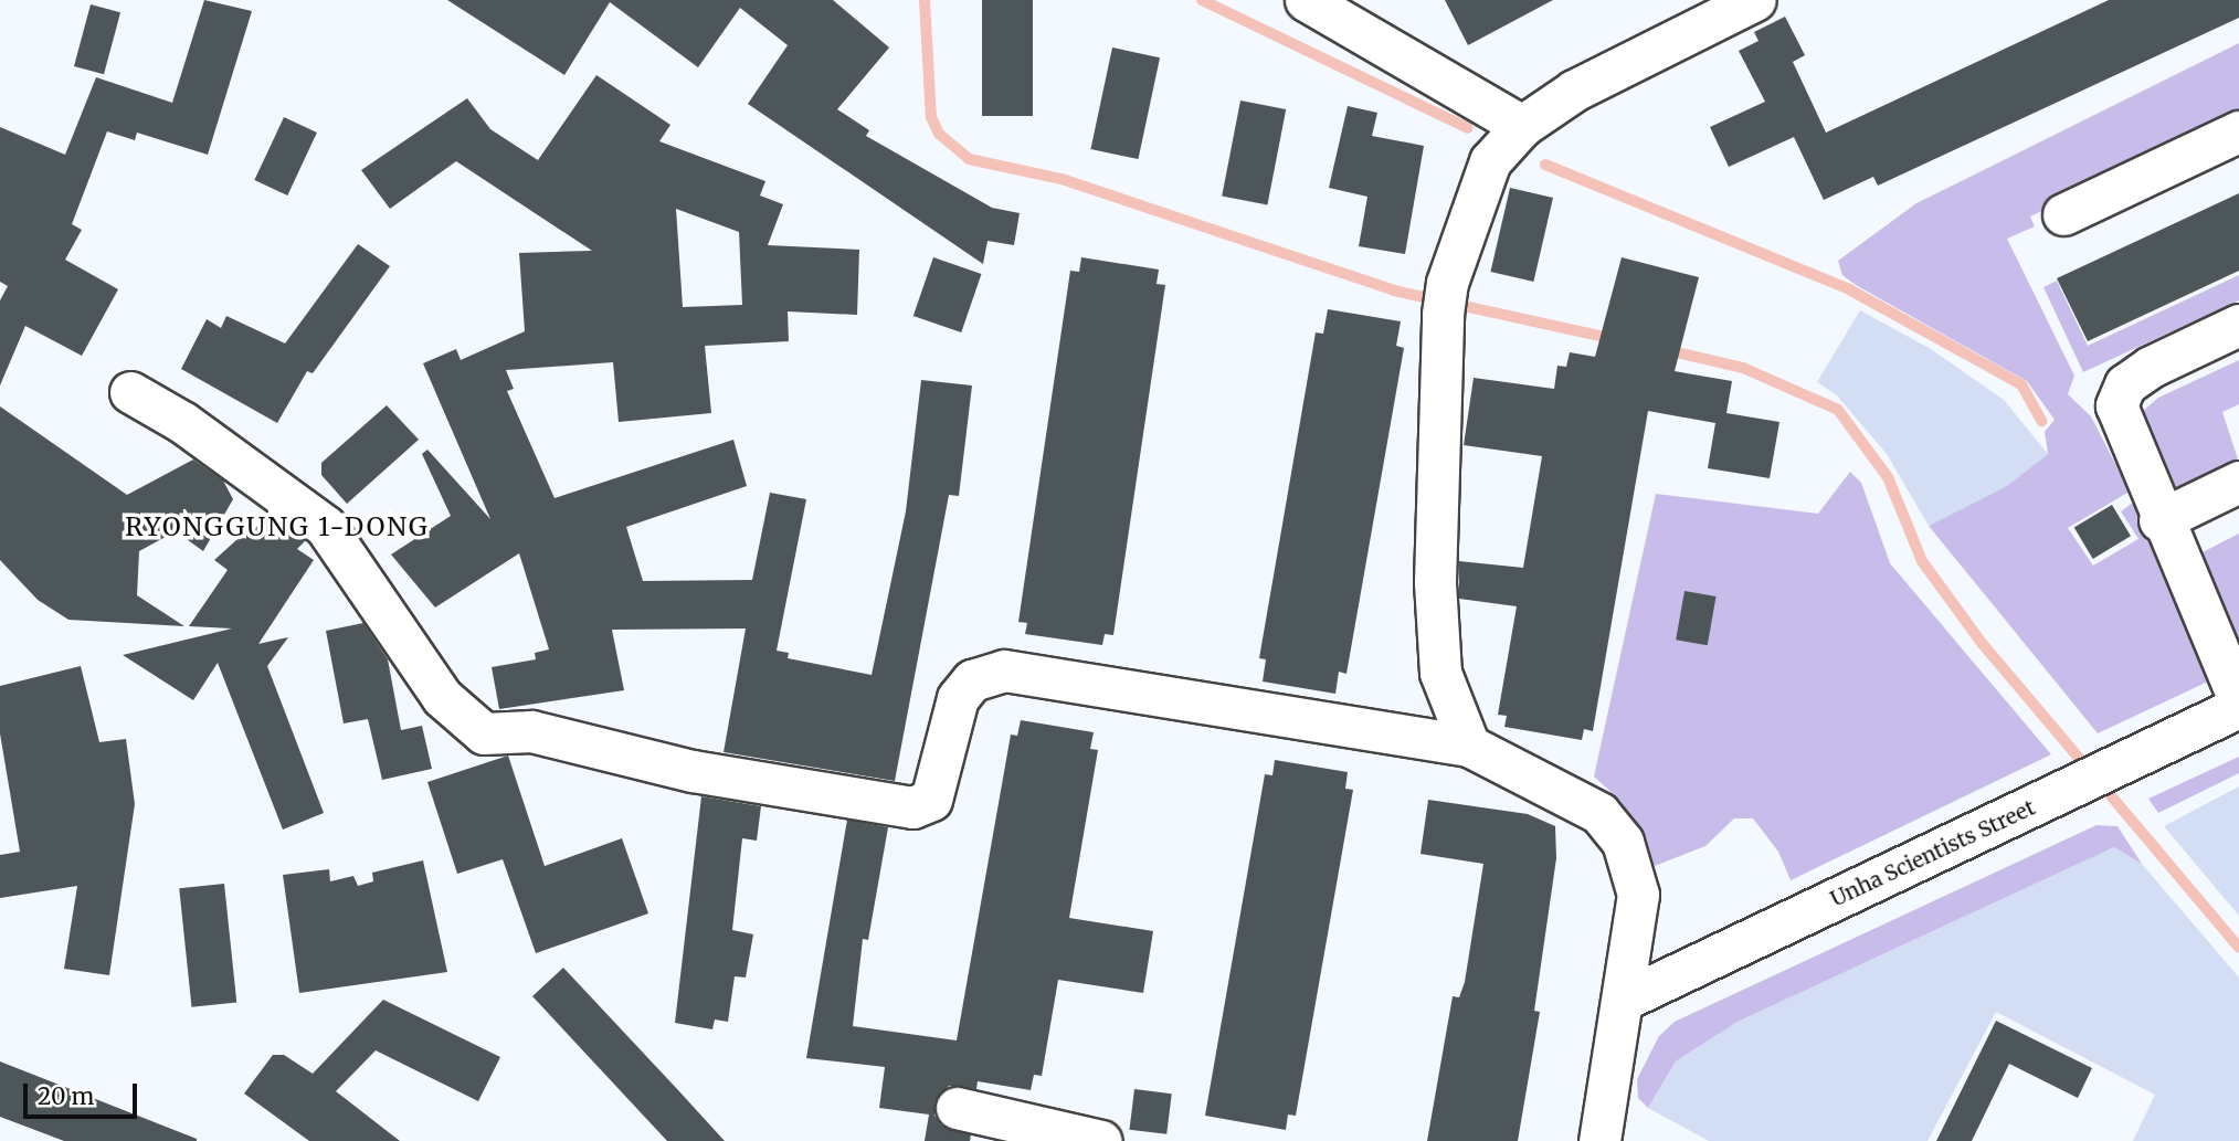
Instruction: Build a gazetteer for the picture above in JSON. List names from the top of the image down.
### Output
{
  "streets": {
    "street": ["Unha Scientists Street"]
  },
  "districts": ["RYONGGUNG 1-DONG"],
  "scale_bar": "20 m"
}
